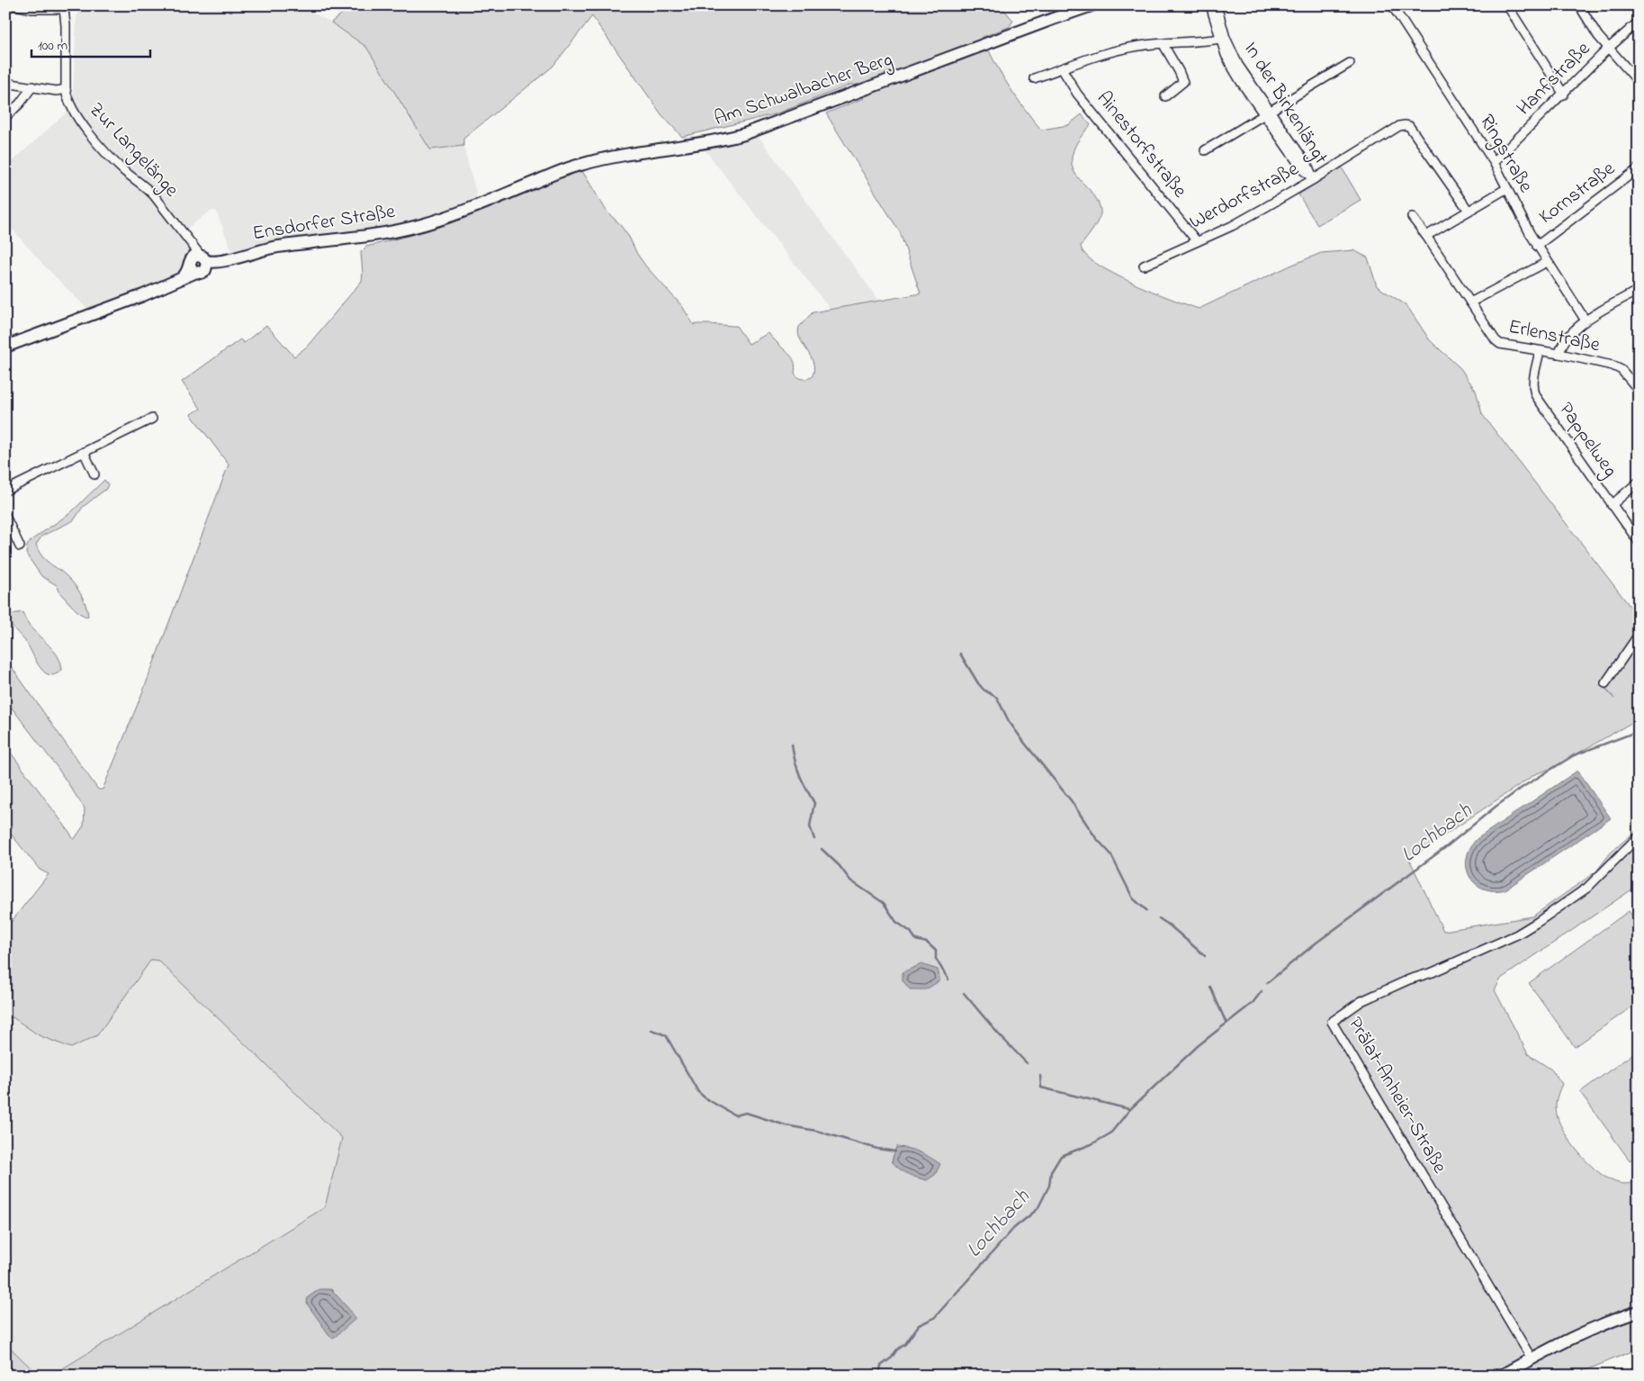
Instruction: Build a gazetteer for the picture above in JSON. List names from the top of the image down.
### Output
{
  "streets": {
    "main road": ["Am Schwalbacher Berg", "Ensdorfer Straße"],
    "street": [
      "Hanfstraße",
      "In der Birkenlängt",
      "Ainestorfstraße",
      "Zur Langelänge",
      "Ringstraße",
      "Kornstraße",
      "Werdorfstraße",
      "Erlenstraße",
      "Pappelweg",
      "Prälat-Anheier-Straße"
    ]
  },
  "crossings": [
    ["Hanfstraße", "Ringstraße"],
    ["Am Schwalbacher Berg", "Ensdorfer Straße"],
    ["In der Birkenlängt", "Werdorfstraße"],
    ["Ainestorfstraße", "Werdorfstraße"],
    ["Zur Langelänge", "Ensdorfer Straße"],
    ["Ringstraße", "Kornstraße"],
    ["Erlenstraße", "Pappelweg"]
  ],
  "water": ["Lochbach"],
  "scale_bar": "100 m"
}
